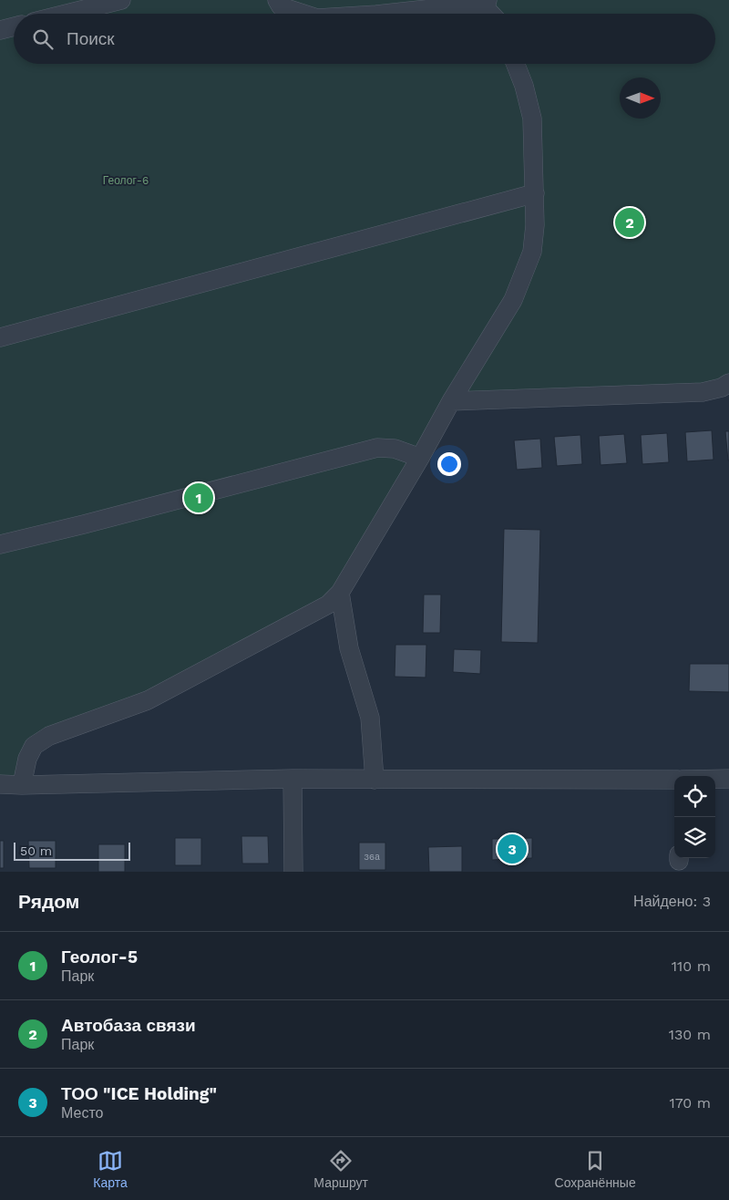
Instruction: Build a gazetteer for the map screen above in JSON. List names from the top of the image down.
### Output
{
  "parks": ["Геолог-6"],
  "house_numbers": ["36а"],
  "scale_bar": "50 m",
  "north": "right",
  "page": {
    "search": "Поиск",
    "pins": ["2", "1", "3"],
    "scale": "50 m",
    "heading": ["Рядом", "Найдено: 3"],
    "list": [
      {
        "mark": "1",
        "name": "Геолог-5",
        "note": "Парк",
        "value": "110 m"
      },
      {
        "mark": "2",
        "name": "Автобаза связи",
        "note": "Парк",
        "value": "130 m"
      },
      {
        "mark": "3",
        "name": "ТОО \"ICE Holding\"",
        "note": "Место",
        "value": "170 m"
      }
    ],
    "nav": ["Карта", "Маршрут", "Сохранённые"]
  }
}
